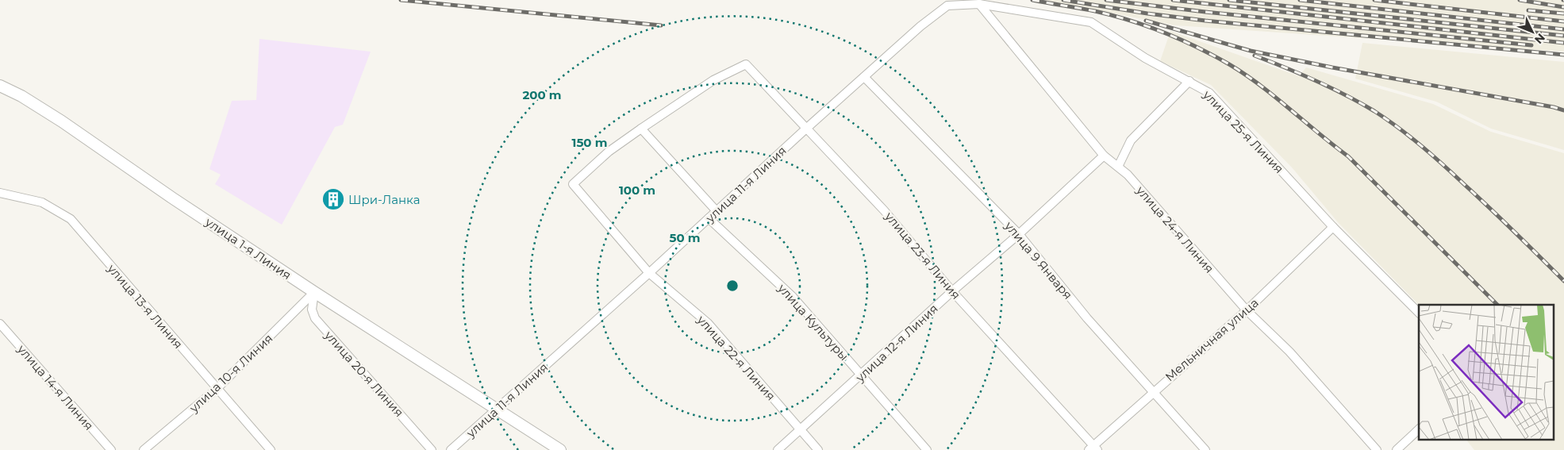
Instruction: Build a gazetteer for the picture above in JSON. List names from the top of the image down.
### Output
{
  "streets": {
    "main road": ["улица 1-я Линия"],
    "street": [
      "улица 25-я Линия",
      "улица 11-я Линия",
      "улица 24-я Линия",
      "улица 23-я Линия",
      "улица 9 Января",
      "улица 13-я Линия",
      "улица Культуры",
      "Мельничная улица",
      "улица 12-я Линия",
      "улица 22-я Линия",
      "улица 10-я Линия",
      "улица 20-я Линия",
      "улица 14-я Линия"
    ]
  },
  "crossings": [
    ["улица 25-я Линия", "улица 11-я Линия"],
    ["улица 25-я Линия", "улица 24-я Линия"],
    ["улица 25-я Линия", "Мельничная улица"],
    ["улица 11-я Линия", "улица 24-я Линия"],
    ["улица 11-я Линия", "улица 1-я Линия"],
    ["улица 11-я Линия", "улица 23-я Линия"],
    ["улица 11-я Линия", "улица 9 Января"],
    ["улица 11-я Линия", "улица Культуры"],
    ["улица 11-я Линия", "улица 22-я Линия"],
    ["улица 24-я Линия", "Мельничная улица"],
    ["улица 24-я Линия", "улица 12-я Линия"],
    ["улица 1-я Линия", "улица 10-я Линия"],
    ["улица 1-я Линия", "улица 20-я Линия"],
    ["улица 23-я Линия", "Мельничная улица"],
    ["улица 23-я Линия", "улица 12-я Линия"],
    ["улица 23-я Линия", "улица 22-я Линия"],
    ["улица 9 Января", "Мельничная улица"],
    ["улица 9 Января", "улица 12-я Линия"],
    ["улица 13-я Линия", "улица 10-я Линия"],
    ["улица Культуры", "улица 12-я Линия"],
    ["улица 12-я Линия", "улица 22-я Линия"],
    ["улица 10-я Линия", "улица 20-я Линия"]
  ],
  "places": {
    "building": ["Шри-Ланка"]
  },
  "north": "bottom right",
  "rings": [
    "200 m",
    "150 m",
    "100 m",
    "50 m"
  ]
}
